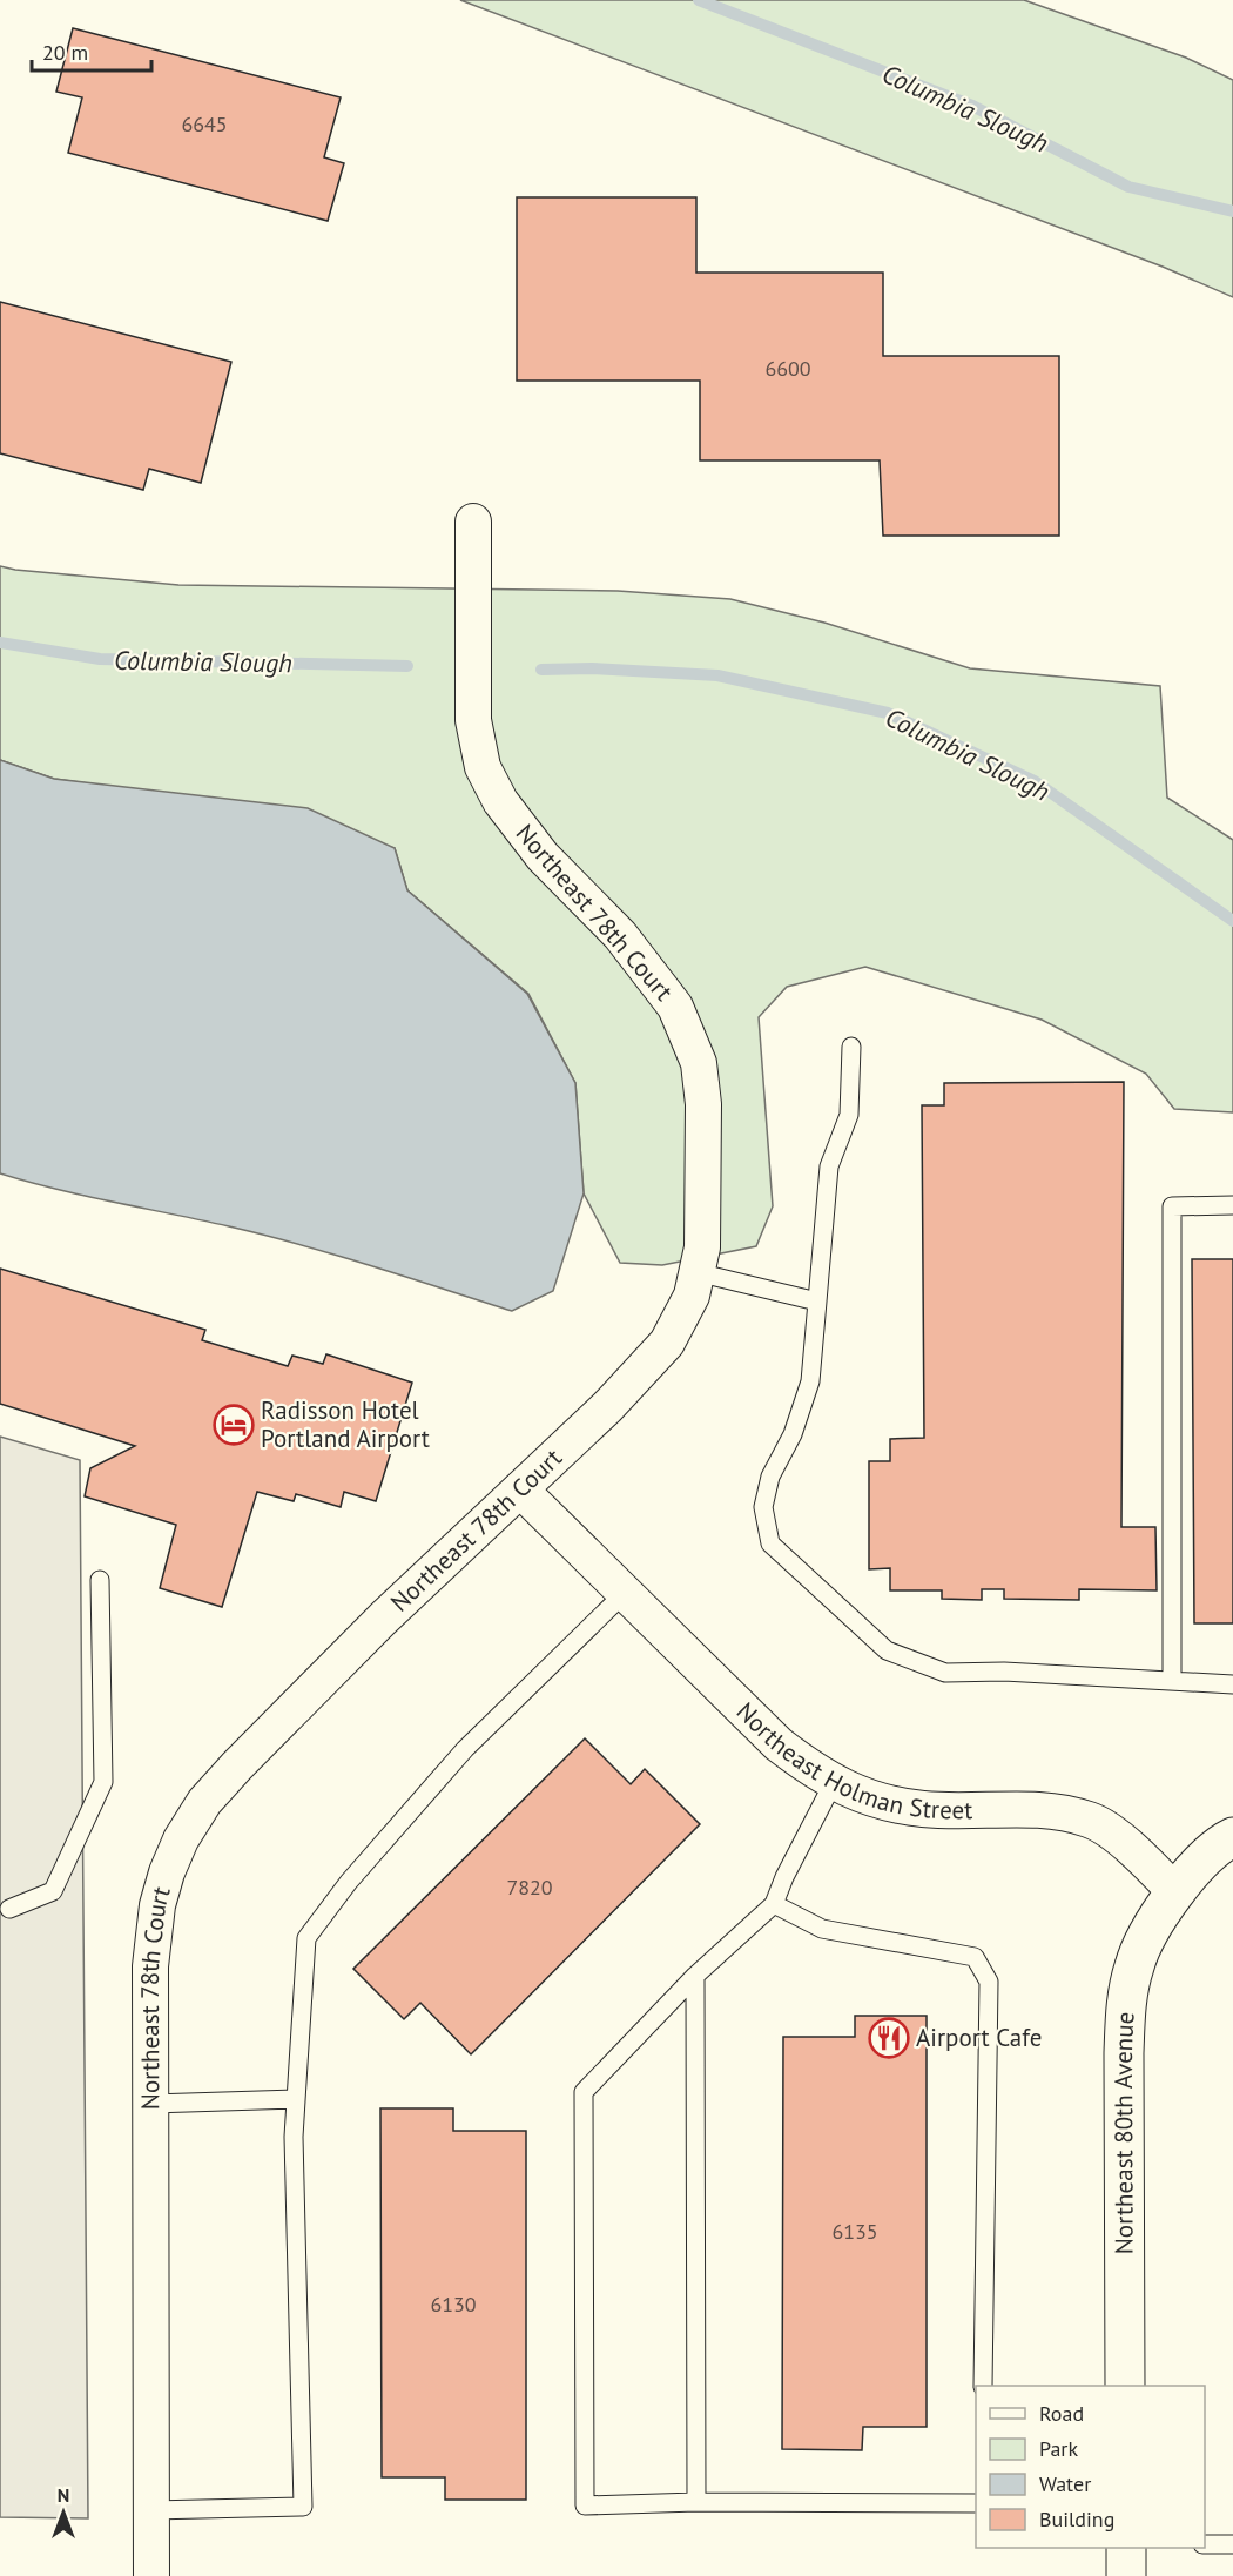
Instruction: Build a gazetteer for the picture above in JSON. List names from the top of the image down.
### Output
{
  "streets": {
    "street": ["Northeast 78th Court", "Northeast Holman Street", "Northeast 80th Avenue"]
  },
  "crossings": [
    ["Northeast 78th Court", "Northeast Holman Street"],
    ["Northeast Holman Street", "Northeast 80th Avenue"]
  ],
  "water": ["Columbia Slough"],
  "places": {
    "hotel": ["Radisson Hotel Portland Airport"],
    "restaurant": ["Airport Cafe"]
  },
  "house_numbers": [
    "6645",
    "6600",
    "7820",
    "6135",
    "6130"
  ],
  "legend": [
    "Road",
    "Park",
    "Water",
    "Building"
  ],
  "scale_bar": "20 m",
  "north": "top"
}
